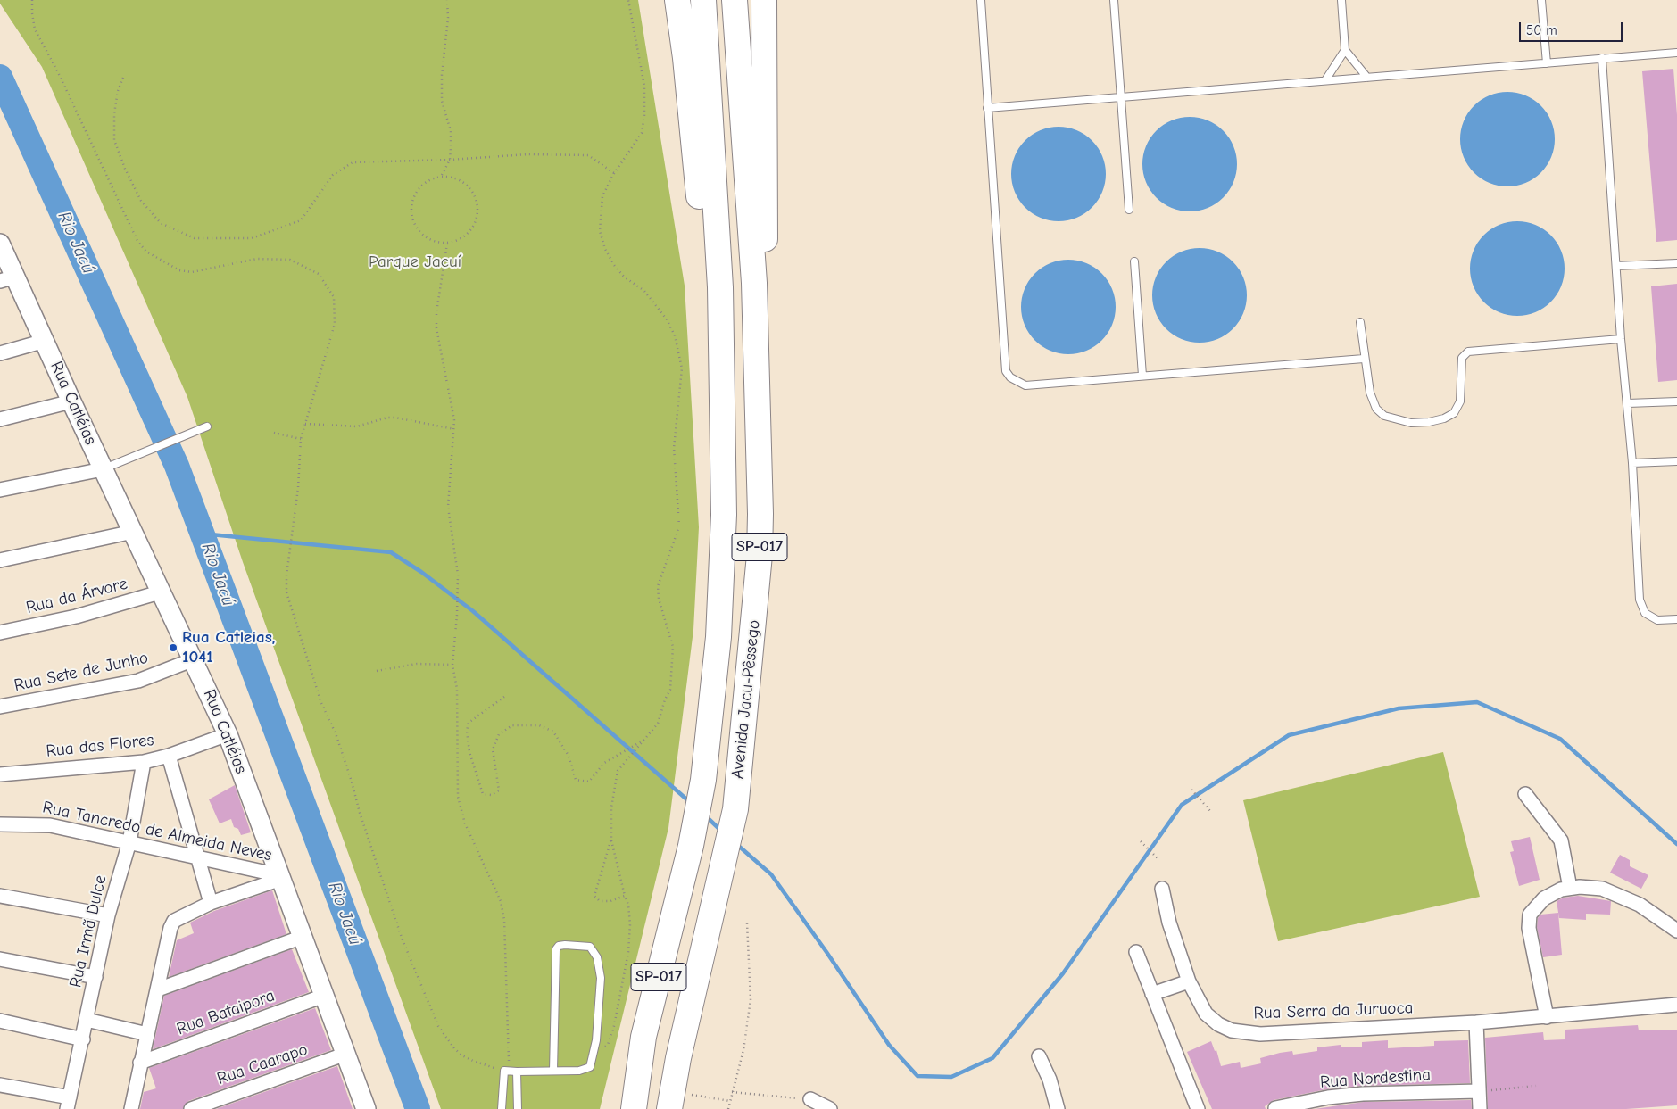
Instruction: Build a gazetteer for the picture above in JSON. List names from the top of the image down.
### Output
{
  "streets": {
    "highway": ["SP-017", "Avenida Jacu-Pêssego"],
    "street": [
      "Rua Catléias",
      "Rua da Árvore",
      "Rua Sete de Junho",
      "Rua das Flores",
      "Rua Tancredo de Almeida Neves",
      "Rua Irmã Dulce",
      "Rua Serra da Juruoca",
      "Rua Bataipora",
      "Rua Caarapo",
      "Rua Nordestina"
    ]
  },
  "crossings": [
    ["Rua Catléias", "Rua da Árvore"],
    ["Rua Catléias", "Rua Sete de Junho"],
    ["Rua Catléias", "Rua das Flores"],
    ["Rua Catléias", "Rua Tancredo de Almeida Neves"],
    ["Rua Catléias", "Rua Bataipora"],
    ["Rua Catléias", "Rua Caarapo"],
    ["Rua das Flores", "Rua Irmã Dulce"],
    ["Rua Tancredo de Almeida Neves", "Rua Irmã Dulce"]
  ],
  "water": ["Rio Jacú"],
  "parks": ["Parque Jacuí"],
  "places": ["Rua Catleias, 1041"],
  "scale_bar": "50 m"
}
